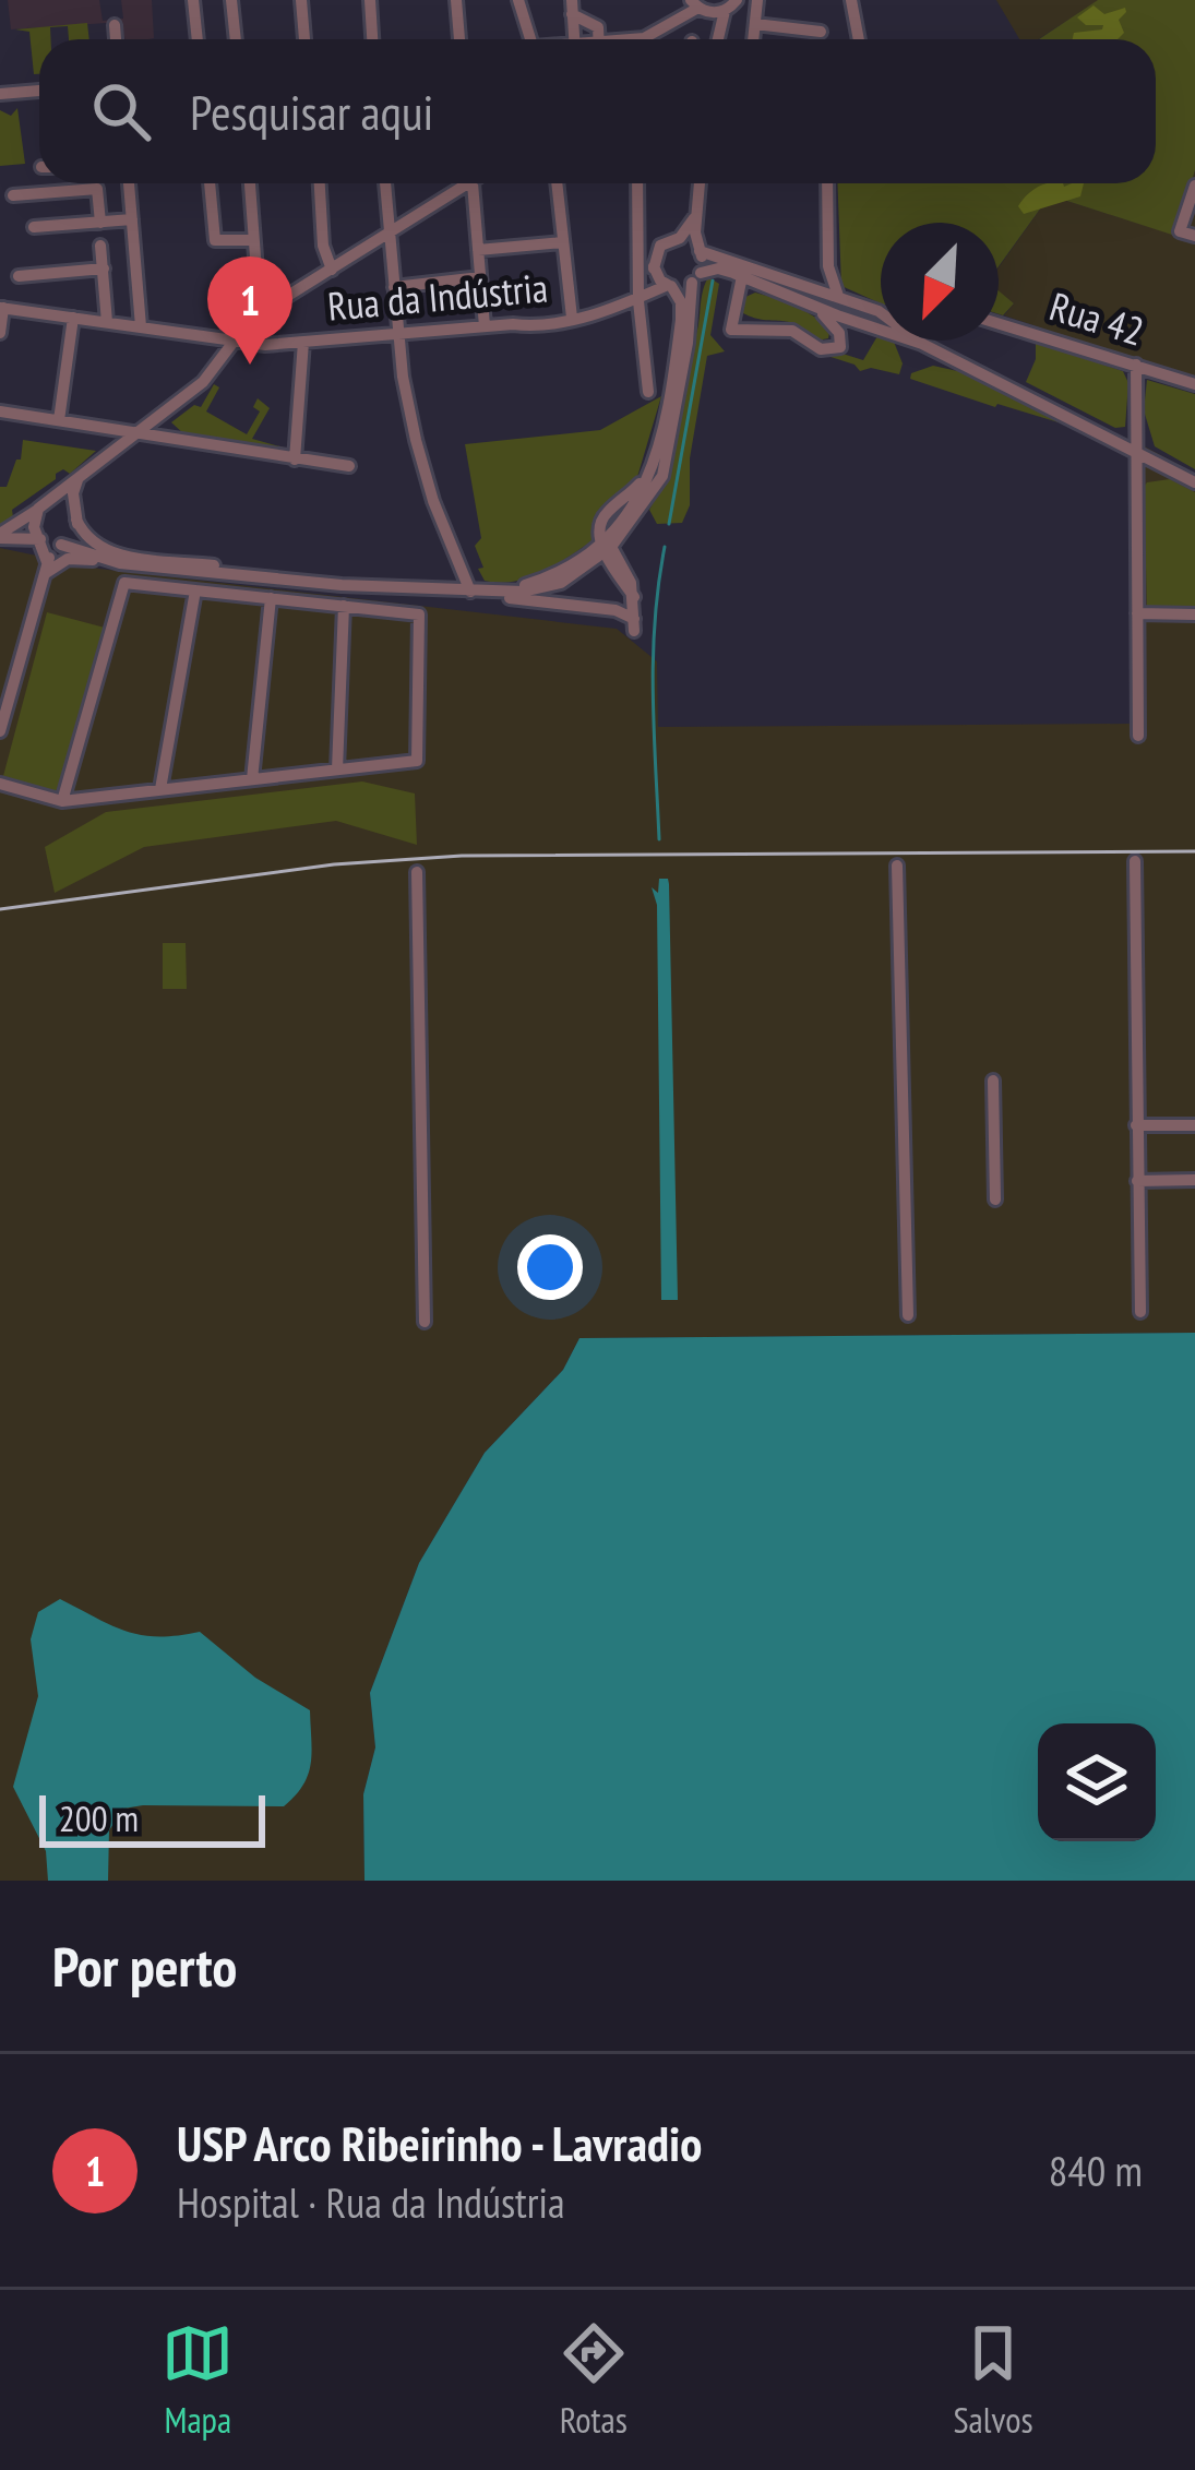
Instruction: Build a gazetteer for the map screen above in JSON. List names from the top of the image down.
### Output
{
  "streets": {
    "street": ["Rua da Indústria", "Rua 42"]
  },
  "scale_bar": "200 m",
  "north": "bottom left",
  "page": {
    "search": "Pesquisar aqui",
    "pins": "1",
    "scale": "200 m",
    "heading": "Por perto",
    "list": [
      {
        "mark": "1",
        "name": "USP Arco Ribeirinho - Lavradio",
        "note": "Hospital · Rua da Indústria",
        "value": "840 m"
      }
    ],
    "nav": ["Mapa", "Rotas", "Salvos"]
  }
}
